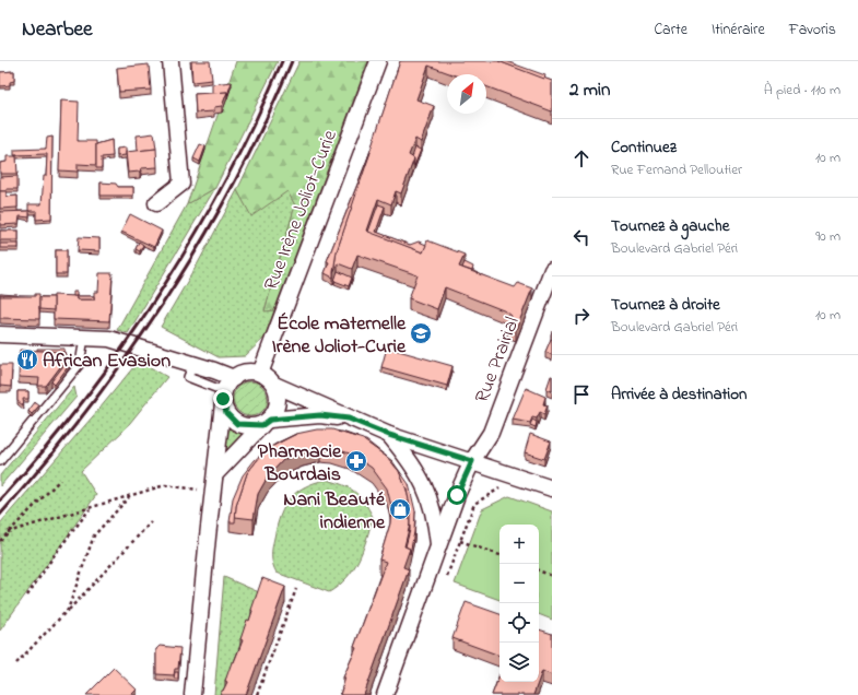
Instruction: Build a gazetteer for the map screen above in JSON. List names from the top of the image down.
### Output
{
  "streets": {
    "street": ["Rue Irène Joliot-Curie", "Rue Prairial"]
  },
  "places": {
    "school or university": ["École maternelle Irène Joliot-Curie"],
    "restaurant": ["African Evasion"],
    "pharmacy": ["Pharmacie Bourdais"],
    "shop": ["Nani Beauté indienne"]
  },
  "north": "top right",
  "page": {
    "header": "Nearbee",
    "nav": ["Carte", "Itinéraire", "Favoris"],
    "heading": ["2 min", "À pied · 110 m"],
    "list": [
      ["Continuez", "Rue Fernand Pelloutier", "10 m"],
      ["Tournez à gauche", "Boulevard Gabriel Péri", "90 m"],
      ["Tournez à droite", "Boulevard Gabriel Péri", "10 m"],
      "Arrivée à destination"
    ],
    "map_buttons": ["+", "−"]
  }
}
